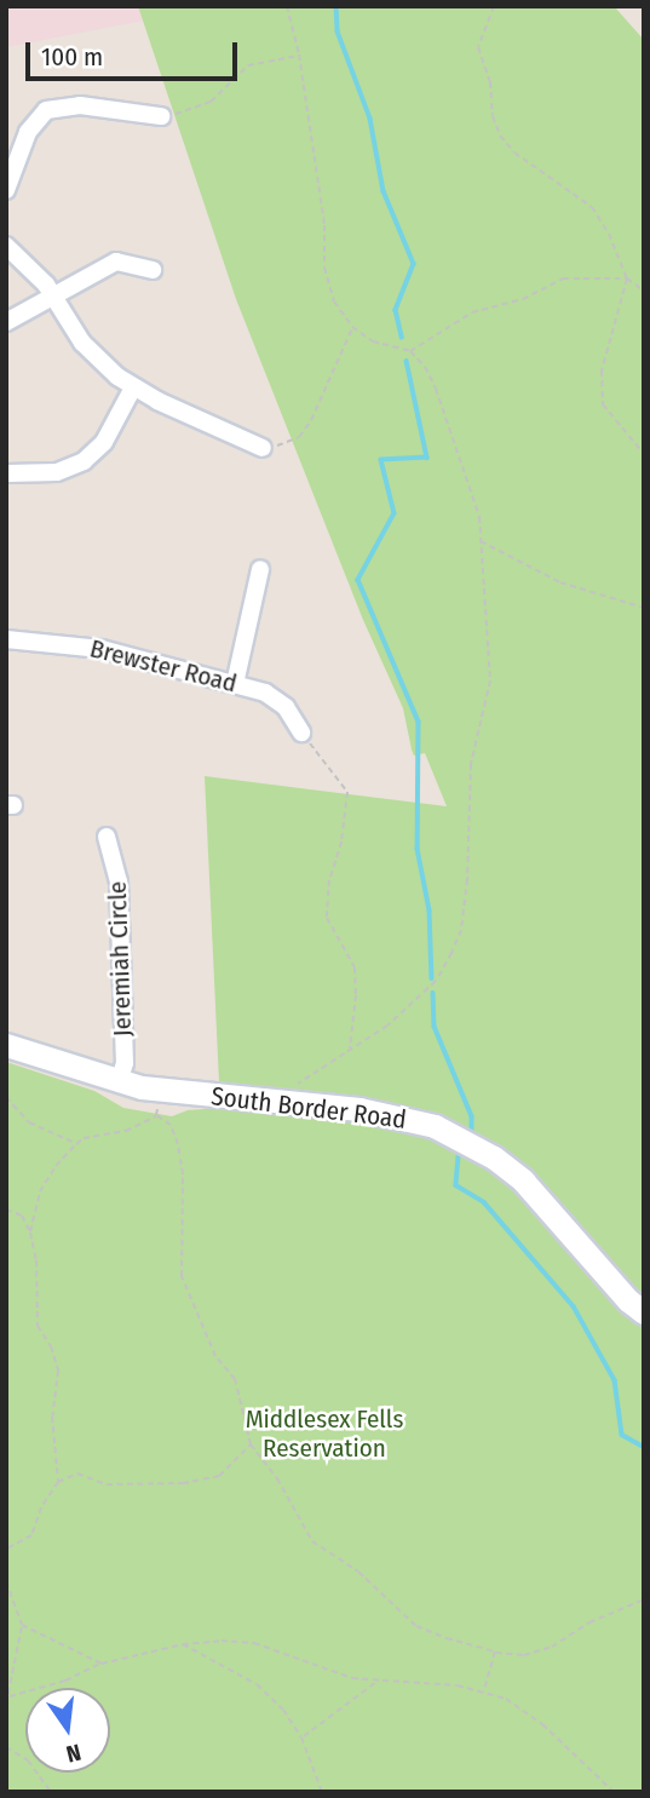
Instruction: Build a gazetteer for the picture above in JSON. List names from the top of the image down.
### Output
{
  "streets": {
    "main road": ["South Border Road"],
    "street": ["Brewster Road", "Jeremiah Circle"]
  },
  "crossings": [
    ["Jeremiah Circle", "South Border Road"]
  ],
  "parks": ["Middlesex Fells Reservation"],
  "scale_bar": "100 m",
  "north": "bottom"
}
